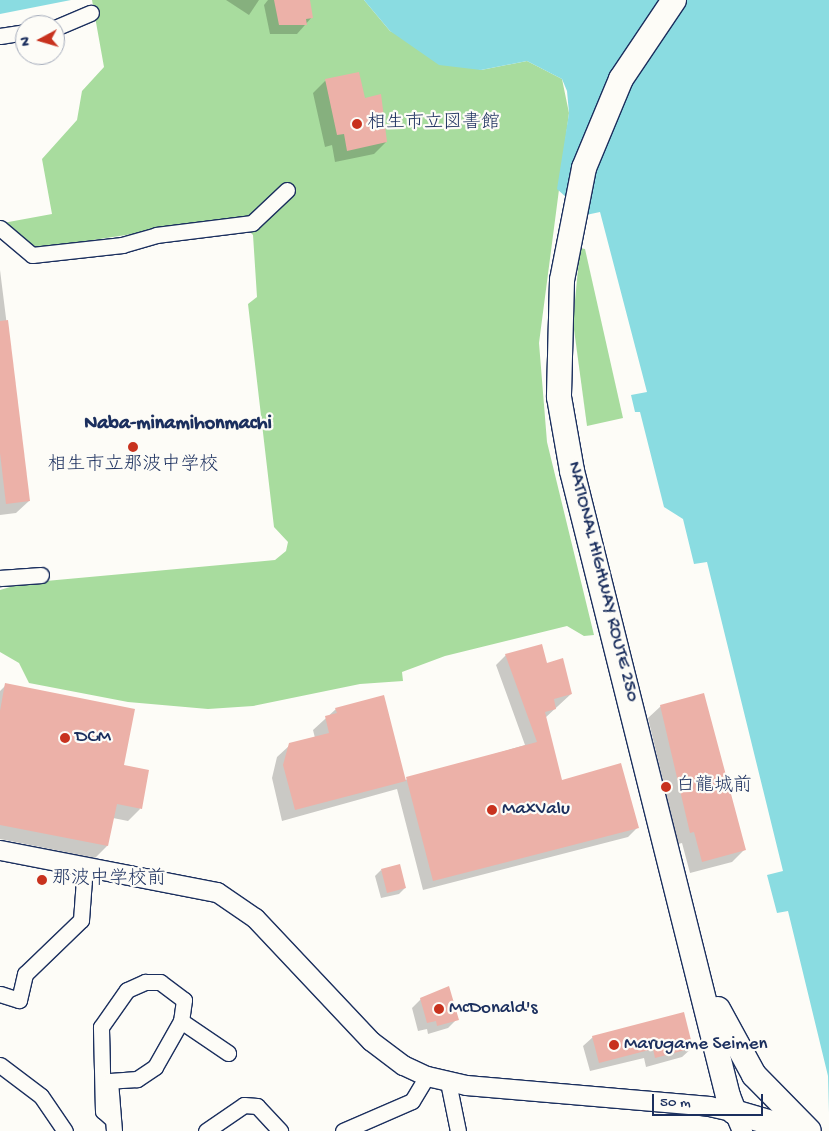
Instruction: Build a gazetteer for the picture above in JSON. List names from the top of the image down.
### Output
{
  "streets": {
    "highway": ["NATIONAL HIGHWAY ROUTE 250"]
  },
  "districts": ["Naba-minamihonmachi"],
  "places": [
    "相生市立図書館",
    "相生市立那波中学校",
    "DCM",
    "白龍城前",
    "MaxValu",
    "那波中学校前",
    "McDonald's",
    "Marugame Seimen"
  ],
  "scale_bar": "50 m",
  "north": "left"
}
